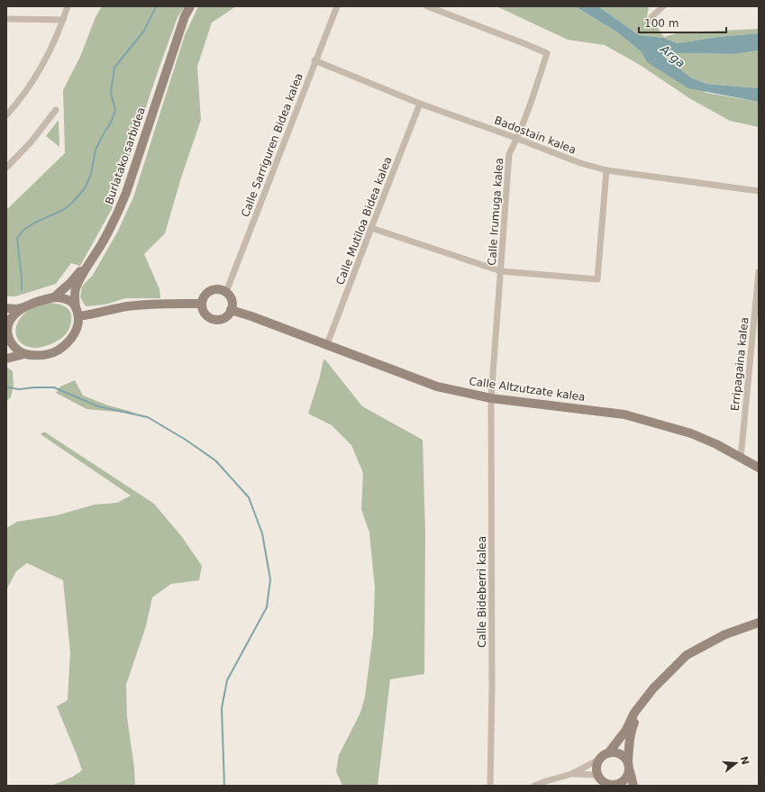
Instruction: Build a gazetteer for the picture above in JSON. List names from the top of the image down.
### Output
{
  "streets": {
    "main road": ["Burlatako sarbidea", "Calle Altzutzate kalea"],
    "street": [
      "Badostain kalea",
      "Calle Sarriguren Bidea kalea",
      "Calle Irumuga kalea",
      "Calle Mutiloa Bidea kalea",
      "Erripagaina kalea",
      "Calle Bideberri kalea"
    ]
  },
  "crossings": [
    ["Badostain kalea", "Calle Sarriguren Bidea kalea"],
    ["Badostain kalea", "Calle Irumuga kalea"],
    ["Badostain kalea", "Calle Mutiloa Bidea kalea"],
    ["Calle Sarriguren Bidea kalea", "Calle Altzutzate kalea"],
    ["Calle Irumuga kalea", "Calle Altzutzate kalea"],
    ["Calle Irumuga kalea", "Calle Bideberri kalea"],
    ["Calle Mutiloa Bidea kalea", "Calle Altzutzate kalea"],
    ["Erripagaina kalea", "Calle Altzutzate kalea"],
    ["Calle Altzutzate kalea", "Calle Bideberri kalea"]
  ],
  "water": ["Arga"],
  "scale_bar": "100 m",
  "north": "right"
}
